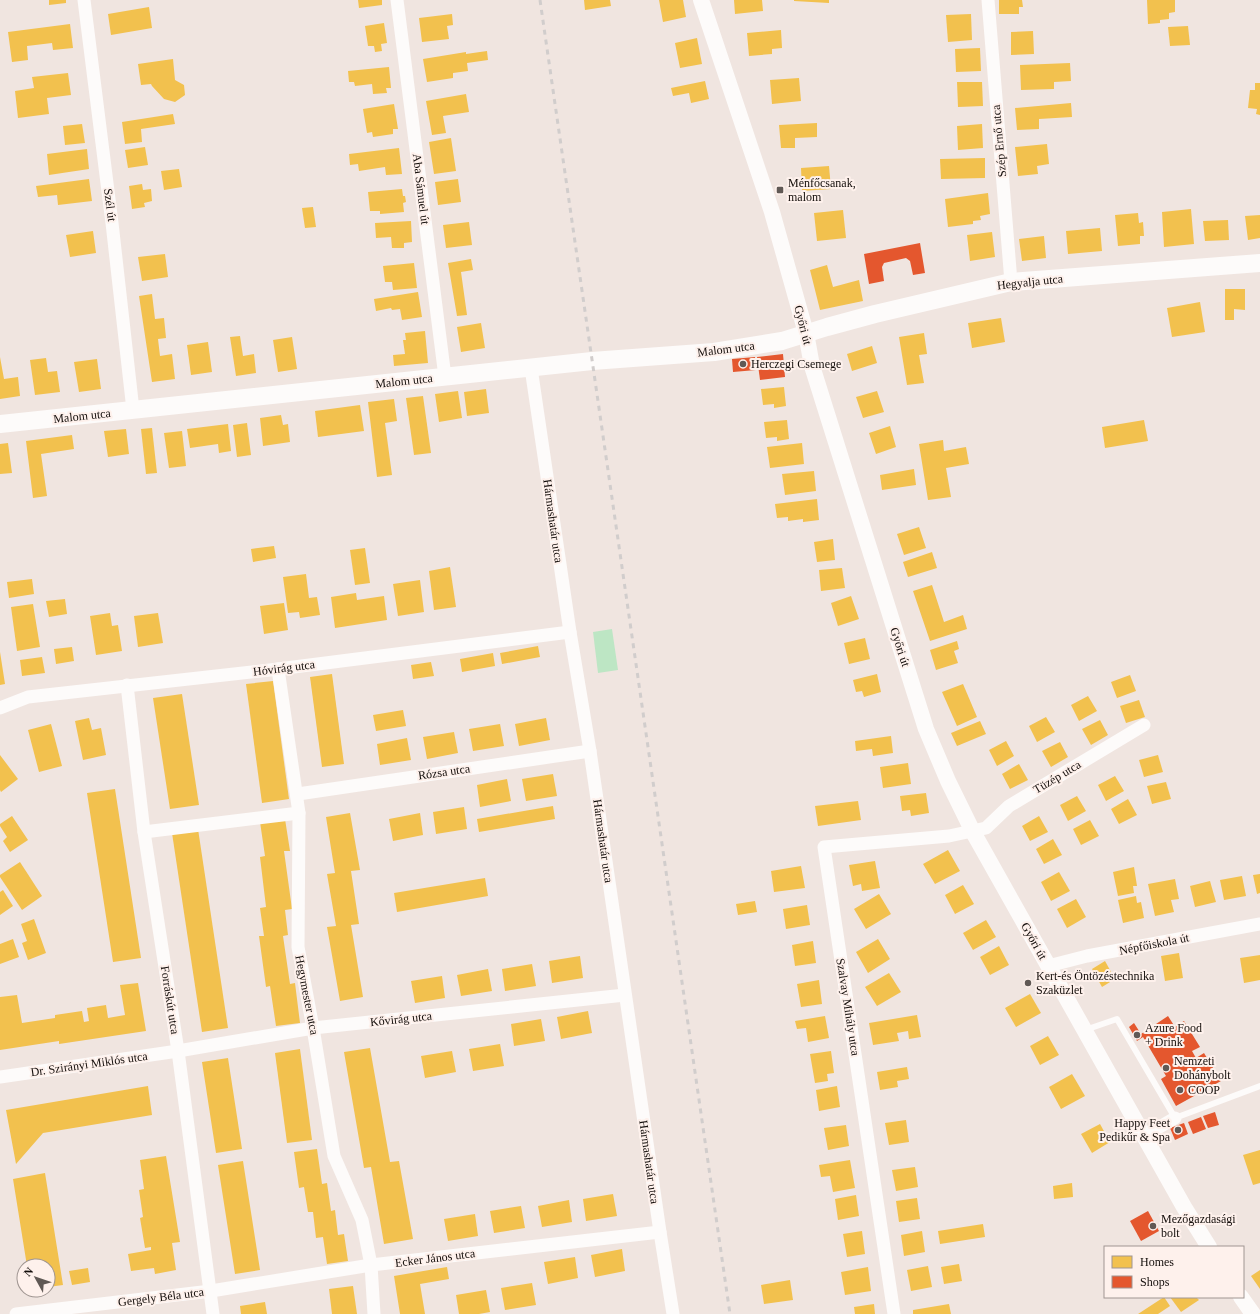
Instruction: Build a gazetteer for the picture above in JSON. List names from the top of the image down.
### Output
{
  "streets": {
    "main road": ["Hegyalja utca", "Malom utca"],
    "street": [
      "Szép Ernő utca",
      "Aba Sámuel út",
      "Szél út",
      "Győri út",
      "Hármashatár utca",
      "Hóvirág utca",
      "Rózsa utca",
      "Tüzép utca",
      "Népfőiskola út",
      "Hegymester utca",
      "Forráskút utca",
      "Szalvay Mihály utca",
      "Kővirág utca",
      "Dr. Szirányi Miklós utca",
      "Ecker János utca",
      "Gergely Béla utca"
    ]
  },
  "crossings": [
    ["Szép Ernő utca", "Hegyalja utca"],
    ["Aba Sámuel út", "Malom utca"],
    ["Szél út", "Malom utca"],
    ["Hegyalja utca", "Győri út"],
    ["Hegyalja utca", "Malom utca"],
    ["Győri út", "Malom utca"],
    ["Győri út", "Tüzép utca"],
    ["Győri út", "Népfőiskola út"],
    ["Győri út", "Szalvay Mihály utca"],
    ["Malom utca", "Hármashatár utca"],
    ["Hármashatár utca", "Hóvirág utca"],
    ["Hármashatár utca", "Rózsa utca"],
    ["Hármashatár utca", "Kővirág utca"],
    ["Hármashatár utca", "Ecker János utca"],
    ["Hóvirág utca", "Hegymester utca"],
    ["Hóvirág utca", "Forráskút utca"],
    ["Rózsa utca", "Hegymester utca"],
    ["Tüzép utca", "Szalvay Mihály utca"],
    ["Hegymester utca", "Kővirág utca"],
    ["Hegymester utca", "Ecker János utca"],
    ["Forráskút utca", "Kővirág utca"],
    ["Forráskút utca", "Dr. Szirányi Miklós utca"],
    ["Forráskút utca", "Ecker János utca"],
    ["Forráskút utca", "Gergely Béla utca"],
    ["Kővirág utca", "Dr. Szirányi Miklós utca"],
    ["Ecker János utca", "Gergely Béla utca"]
  ],
  "places": {
    "transit": ["Ménfőcsanak, malom"],
    "other": [
      "Herczegi Csemege",
      "Kert-és Öntözéstechnika Szaküzlet",
      "Azure Food + Drink",
      "Nemzeti Dohánybolt",
      "COOP",
      "Happy Feet Pedikűr & Spa",
      "Mezőgazdasági bolt"
    ]
  },
  "legend": ["Homes", "Shops"],
  "north": "top left"
}
